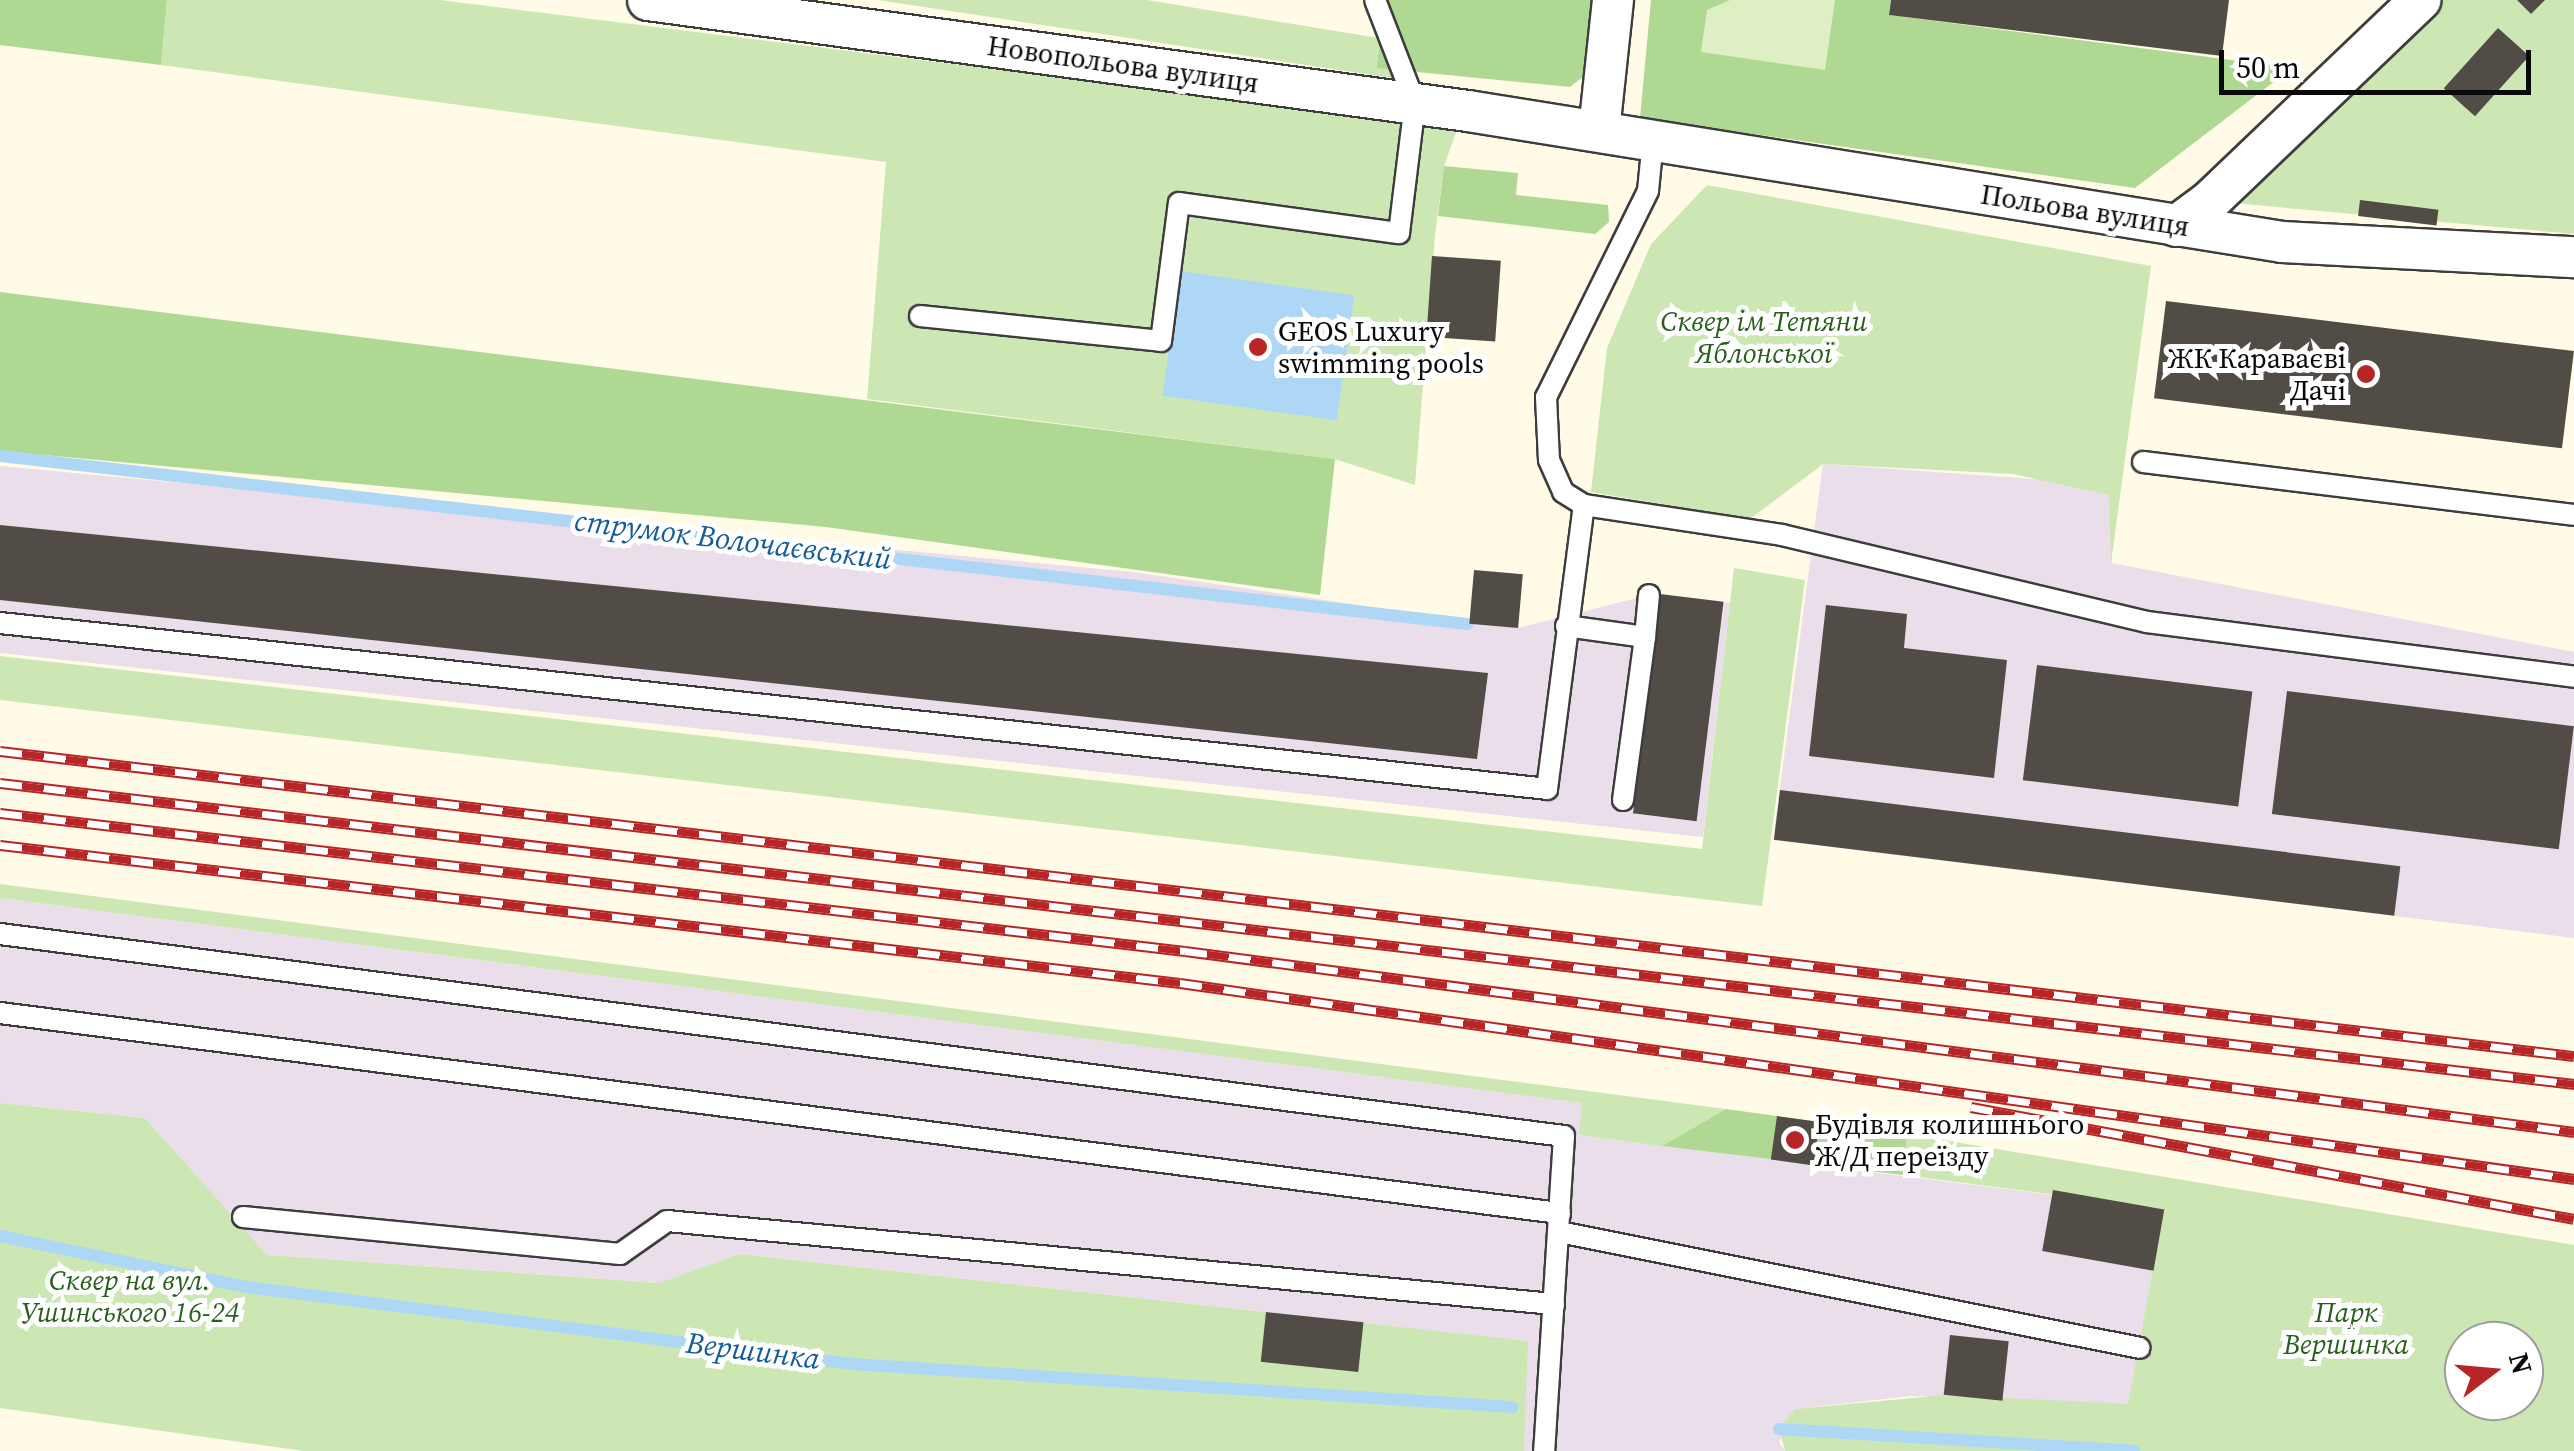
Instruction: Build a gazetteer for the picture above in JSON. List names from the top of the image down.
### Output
{
  "streets": {
    "street": ["Новопольова вулиця", "Польова вулиця"]
  },
  "crossings": [
    ["Новопольова вулиця", "Польова вулиця"]
  ],
  "water": ["струмок Волочаєвський", "Вершинка"],
  "parks": ["Сквер ім Тетяни Яблонської", "Сквер на вул. Ушинського 16-24", "Парк Вершинка"],
  "places": ["GEOS Luxury swimming pools", "ЖК Караваєві Дачі", "Будівля колишнього Ж/Д переїзду"],
  "scale_bar": "50 m",
  "north": "right"
}
